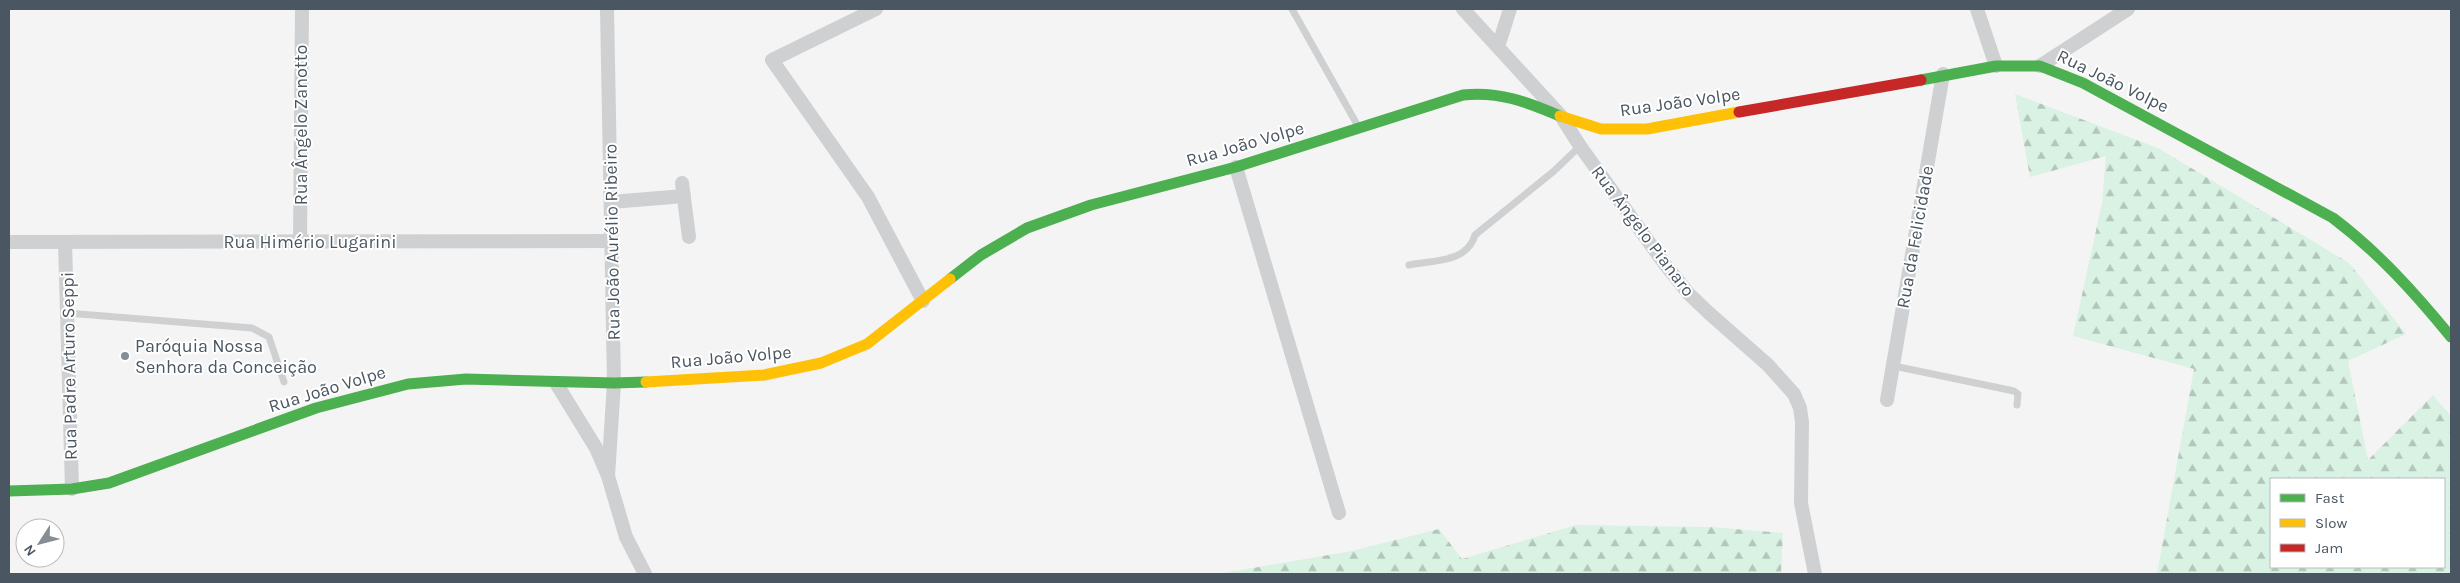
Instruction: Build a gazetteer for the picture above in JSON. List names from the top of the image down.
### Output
{
  "streets": {
    "street": [
      "Rua João Volpe",
      "Rua Ângelo Zanotto",
      "Rua Ângelo Pianaro",
      "Rua da Felicidade",
      "Rua Himério Lugarini",
      "Rua João Aurélio Ribeiro",
      "Rua Padre Arturo Seppi"
    ]
  },
  "crossings": [
    ["Rua João Volpe", "Rua Ângelo Pianaro"],
    ["Rua João Volpe", "Rua da Felicidade"],
    ["Rua João Volpe", "Rua João Aurélio Ribeiro"],
    ["Rua João Volpe", "Rua Padre Arturo Seppi"],
    ["Rua Ângelo Zanotto", "Rua Himério Lugarini"],
    ["Rua Himério Lugarini", "Rua João Aurélio Ribeiro"],
    ["Rua Himério Lugarini", "Rua Padre Arturo Seppi"]
  ],
  "places": ["Paróquia Nossa Senhora da Conceição"],
  "legend": ["Fast", "Slow", "Jam"],
  "north": "bottom left"
}
